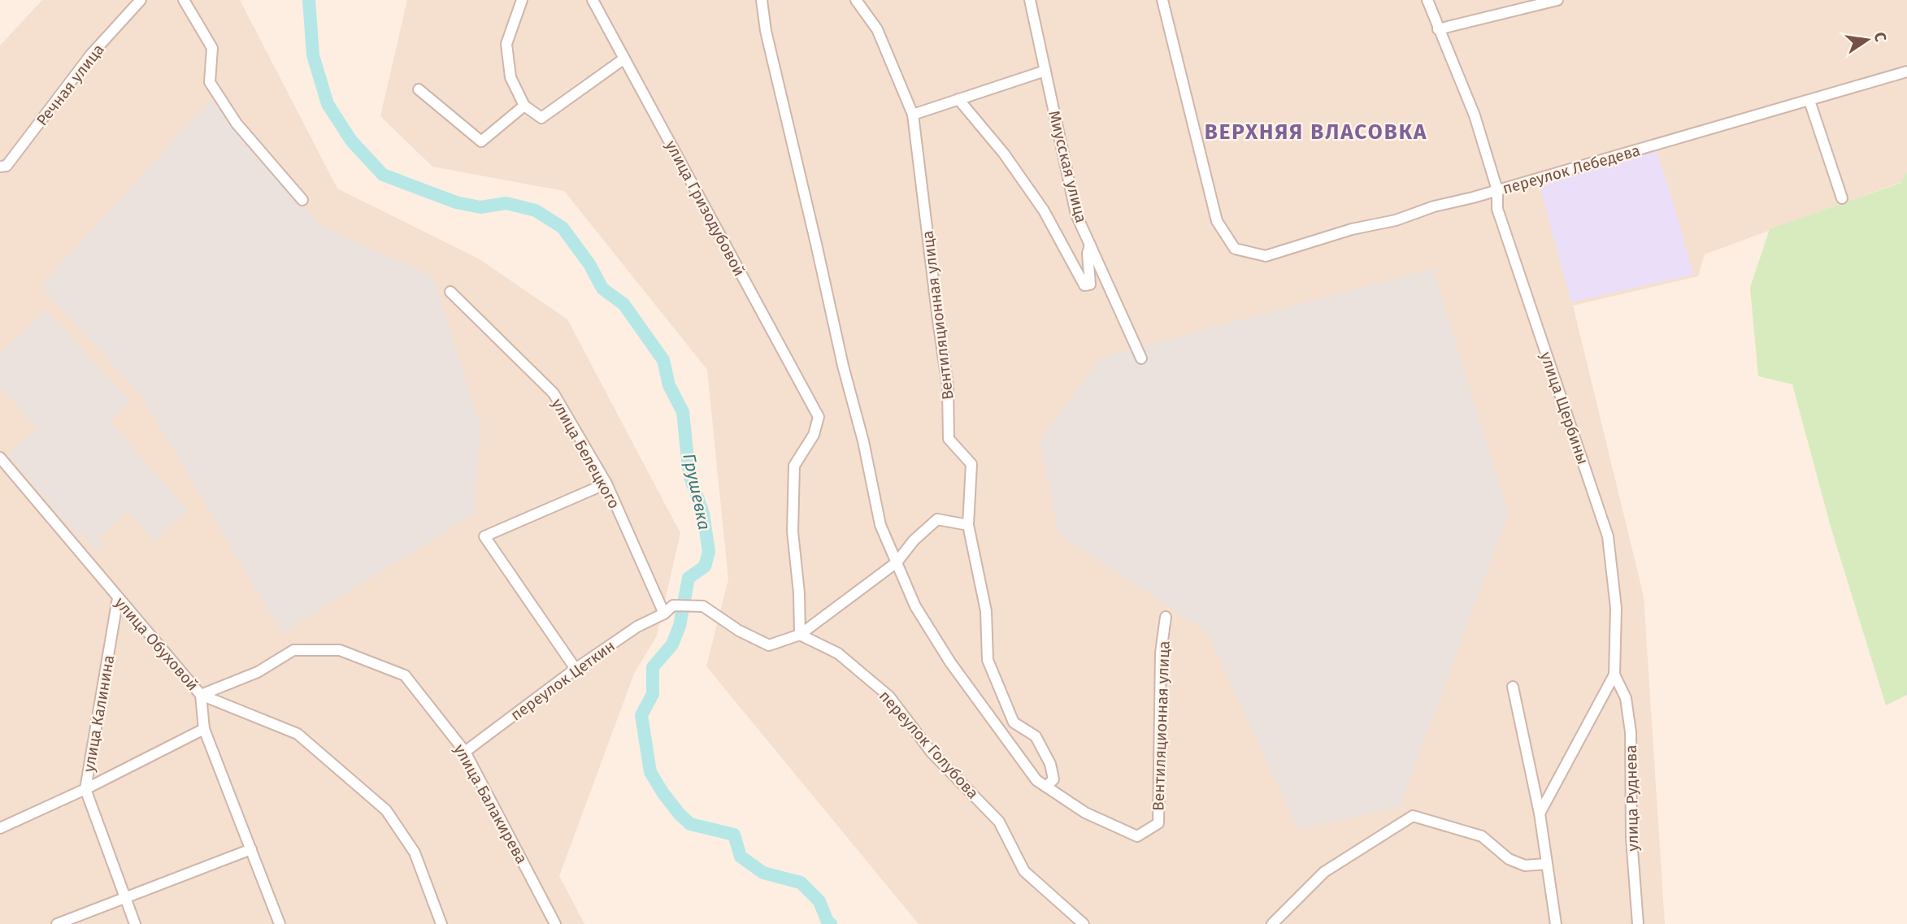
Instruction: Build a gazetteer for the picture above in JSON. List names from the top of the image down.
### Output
{
  "streets": {
    "street": [
      "Речная улица",
      "Миусская улица",
      "переулок Лебедева",
      "улица Гризодубовой",
      "Вентиляционная улица",
      "улица Щербины",
      "улица Белецкого",
      "улица Обуховой",
      "переулок Цеткин",
      "улица Калинина",
      "переулок Голубова",
      "улица Руднева",
      "улица Балакирева"
    ]
  },
  "crossings": [
    ["переулок Лебедева", "улица Щербины"],
    ["улица Гризодубовой", "переулок Цеткин"],
    ["улица Гризодубовой", "переулок Голубова"],
    ["улица Щербины", "улица Руднева"],
    ["улица Белецкого", "переулок Цеткин"],
    ["улица Обуховой", "улица Калинина"],
    ["улица Обуховой", "улица Балакирева"],
    ["переулок Цеткин", "переулок Голубова"],
    ["переулок Цеткин", "улица Балакирева"]
  ],
  "districts": ["ВЕРХНЯЯ ВЛАСОВКА"],
  "water": ["Грушевка"],
  "north": "right"
}
